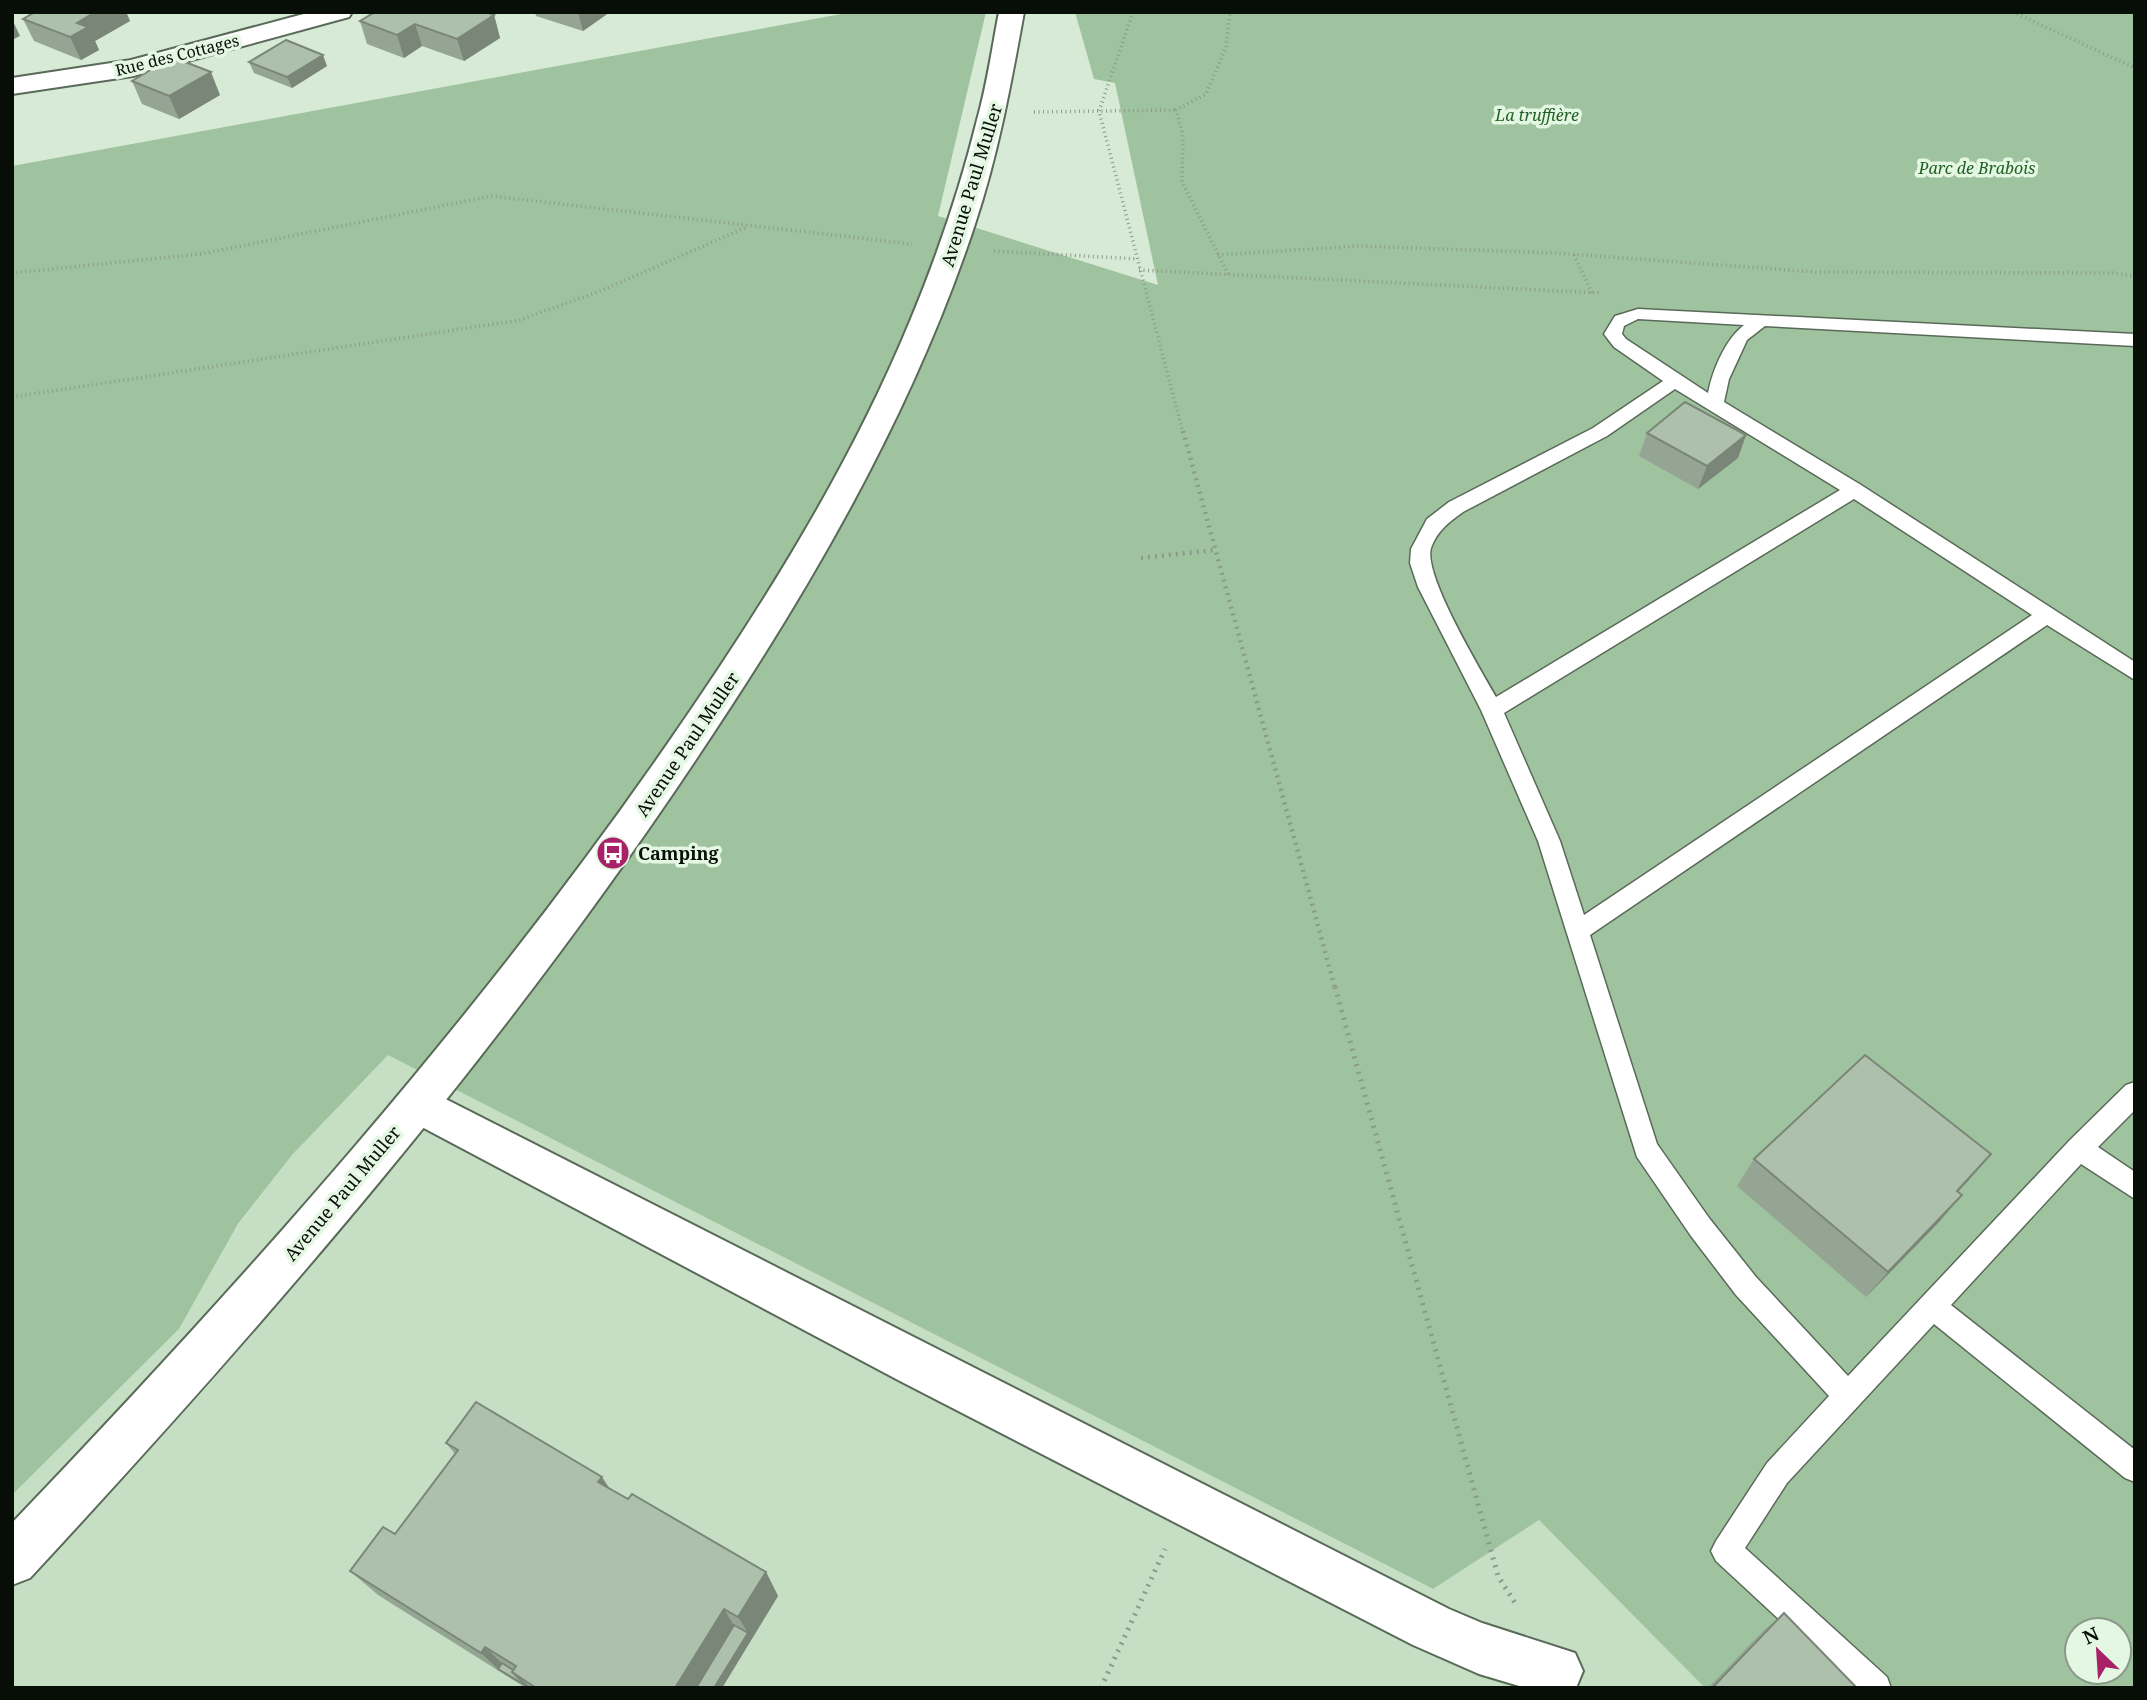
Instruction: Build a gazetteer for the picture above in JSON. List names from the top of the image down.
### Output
{
  "streets": {
    "main road": ["Rue des Cottages", "Avenue Paul Muller"]
  },
  "parks": ["La truffière", "Parc de Brabois"],
  "places": {
    "bus stop": ["Camping"]
  },
  "north": "top left"
}
